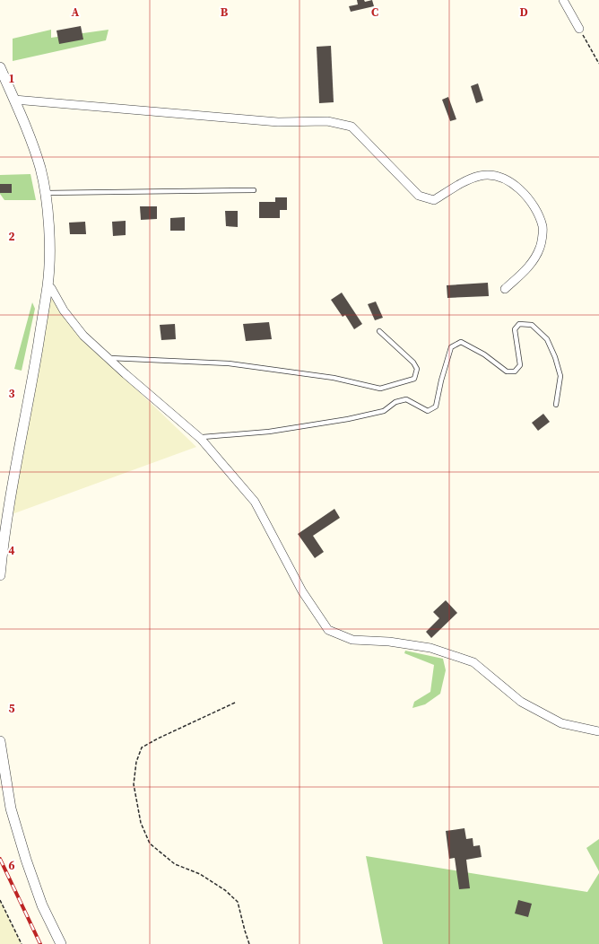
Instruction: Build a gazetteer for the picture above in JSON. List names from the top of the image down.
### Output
{
  "grid": {
    "columns": [
      "A",
      "B",
      "C",
      "D"
    ],
    "rows": [
      "1",
      "2",
      "3",
      "4",
      "5",
      "6"
    ]
  }
}
